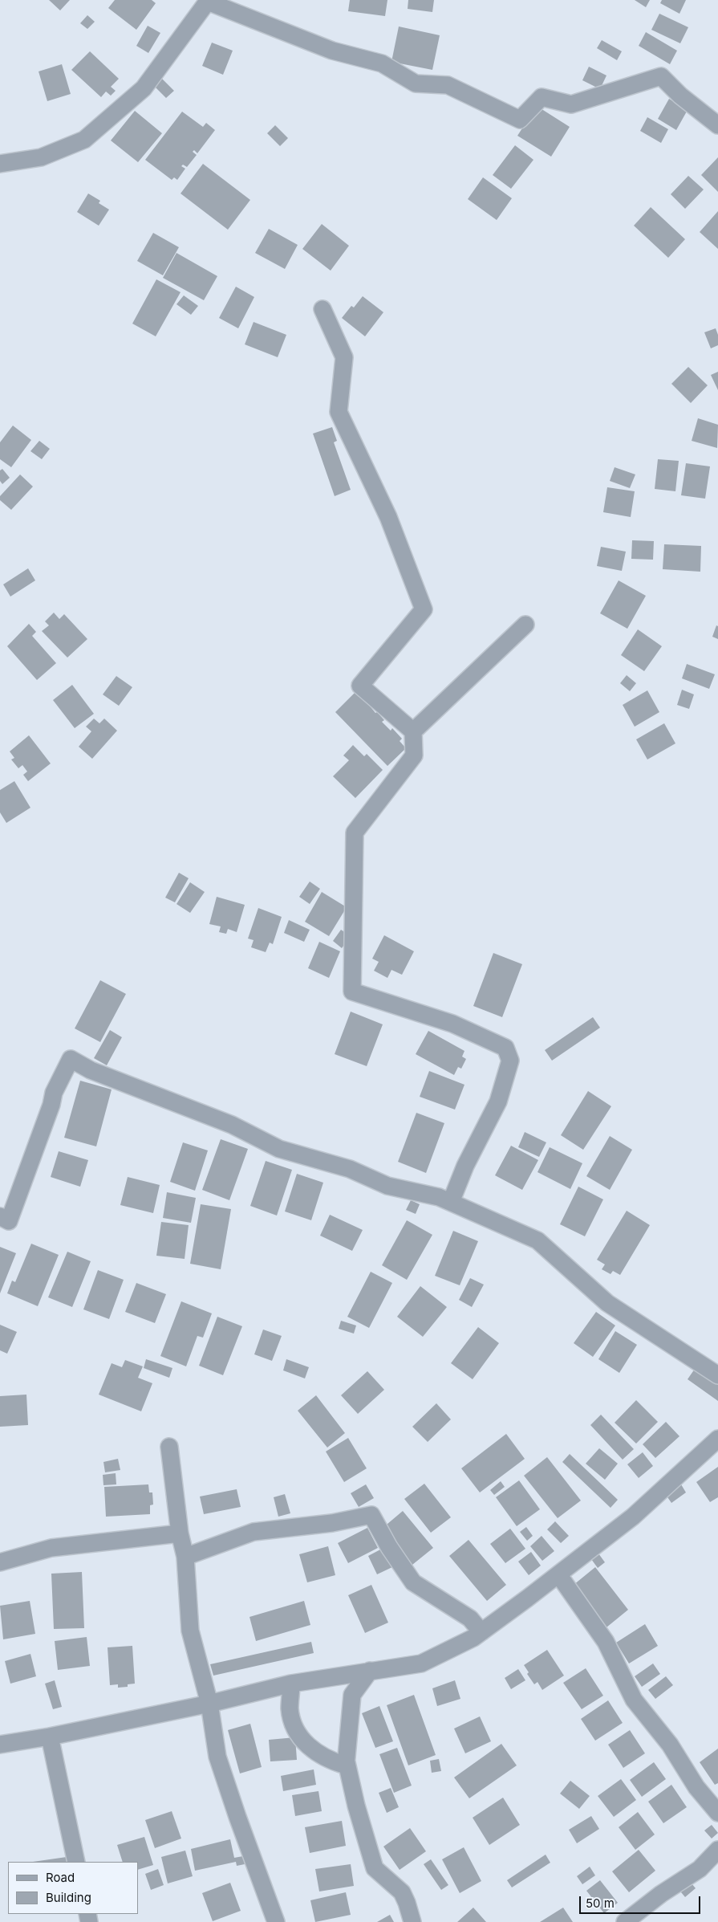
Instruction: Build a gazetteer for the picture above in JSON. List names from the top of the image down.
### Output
{
  "legend": ["Road", "Building"],
  "scale_bar": "50 m"
}
